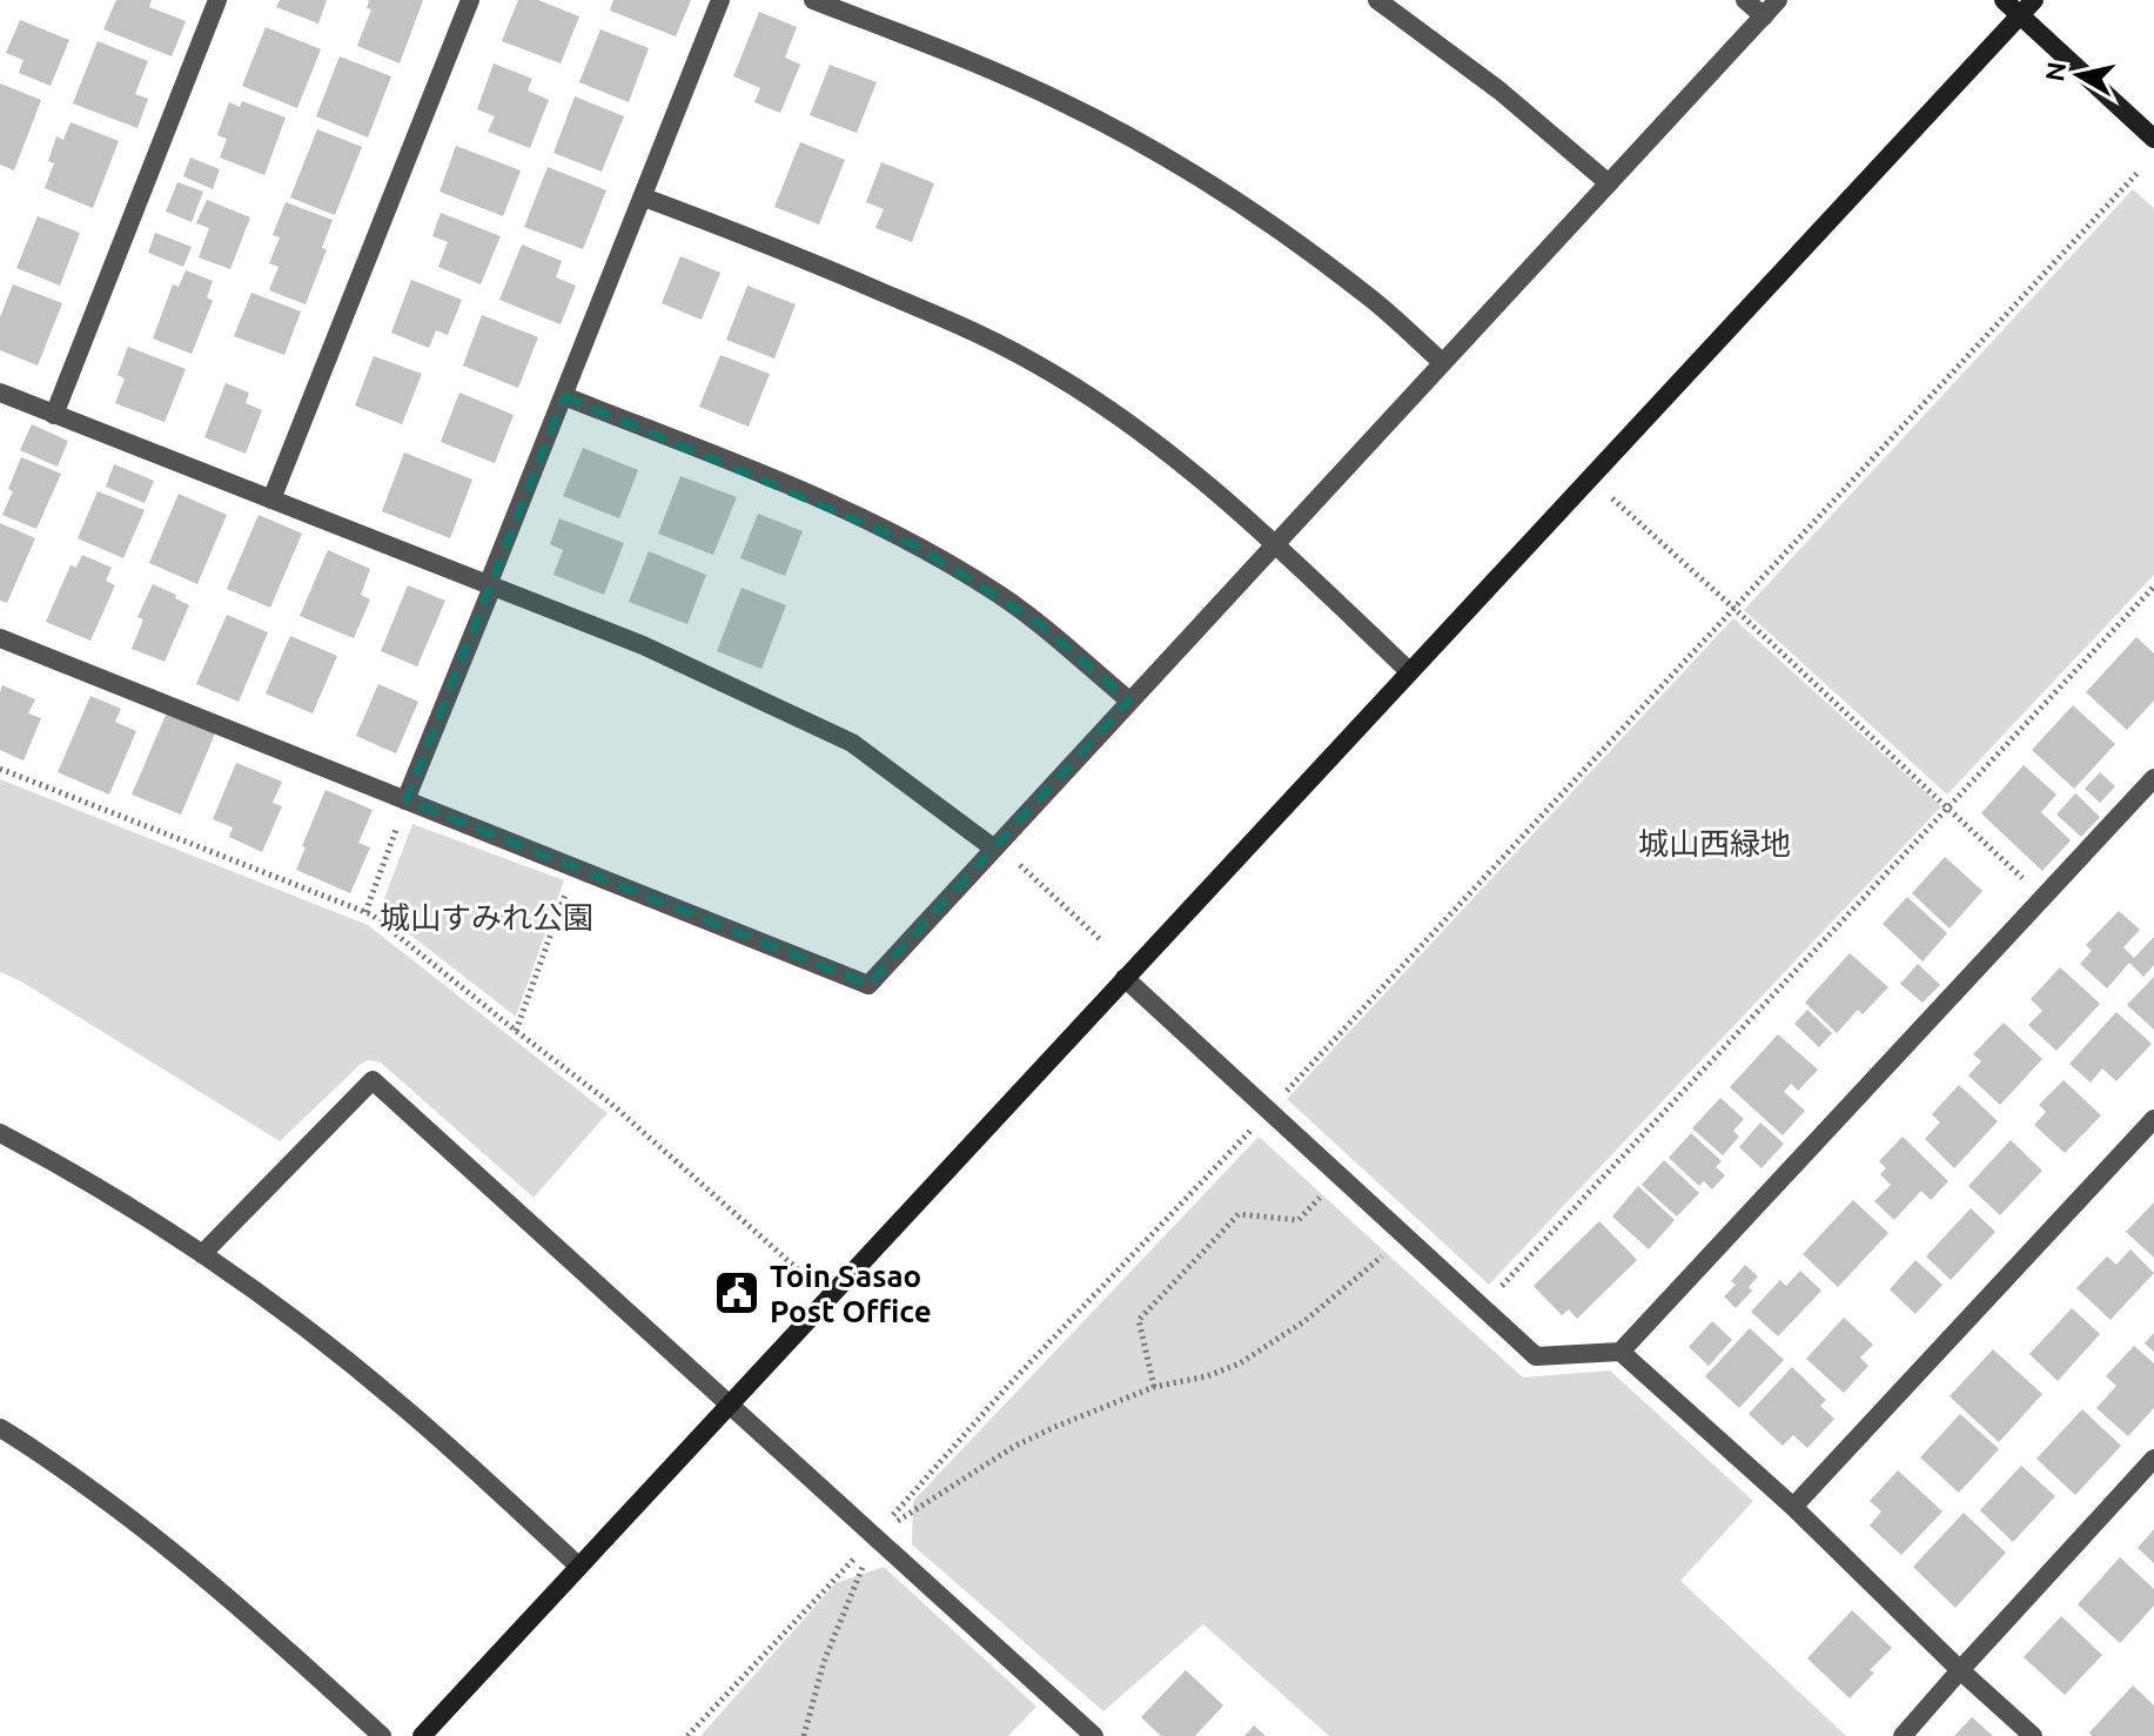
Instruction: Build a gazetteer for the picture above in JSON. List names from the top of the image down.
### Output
{
  "parks": ["城山西緑地", "城山すみれ公園"],
  "places": {
    "public building": ["Toin Sasao Post Office"]
  },
  "north": "left"
}
